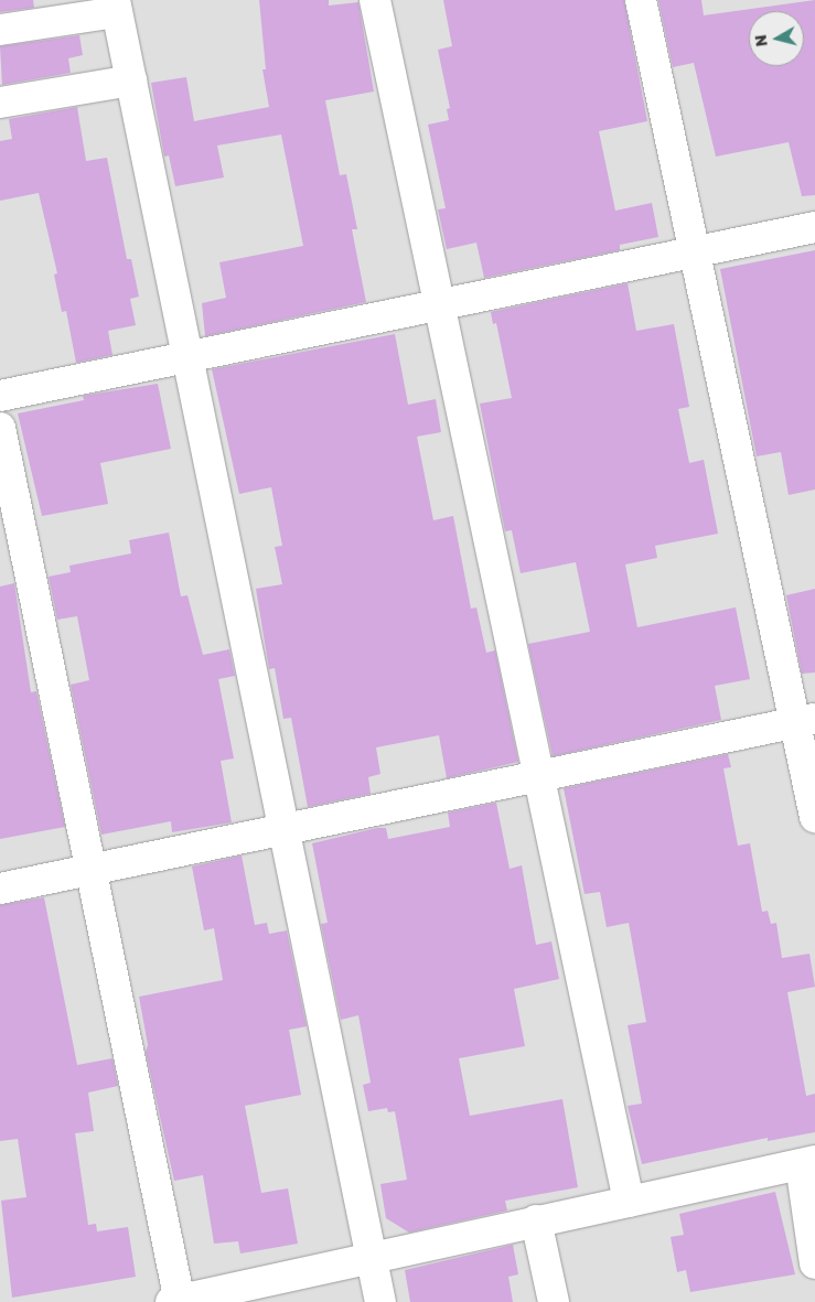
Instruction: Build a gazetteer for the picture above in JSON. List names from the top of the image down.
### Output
{
  "north": "left"
}
